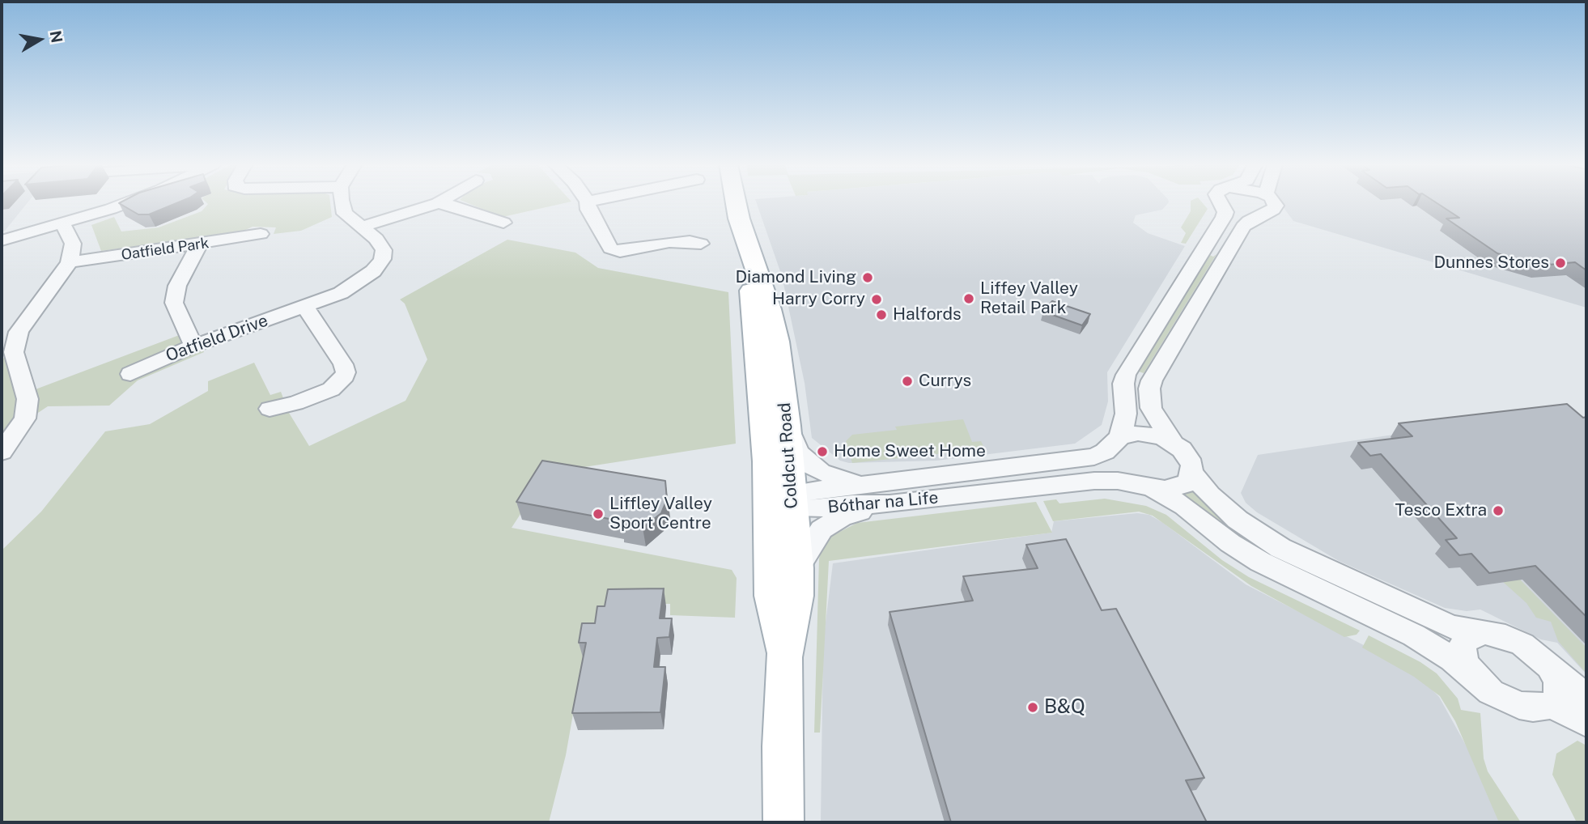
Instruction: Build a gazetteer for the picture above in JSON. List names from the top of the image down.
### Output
{
  "streets": {
    "main road": ["Coldcut Road"],
    "street": ["Oatfield Park", "Oatfield Drive", "Bóthar na Life"]
  },
  "crossings": [
    ["Coldcut Road", "Bóthar na Life"]
  ],
  "places": [
    "Dunnes Stores",
    "Diamond Living",
    "Liffey Valley Retail Park",
    "Harry Corry",
    "Halfords",
    "Currys",
    "Home Sweet Home",
    "Tesco Extra",
    "Liffley Valley Sport Centre",
    "B&Q"
  ],
  "north": "right"
}
